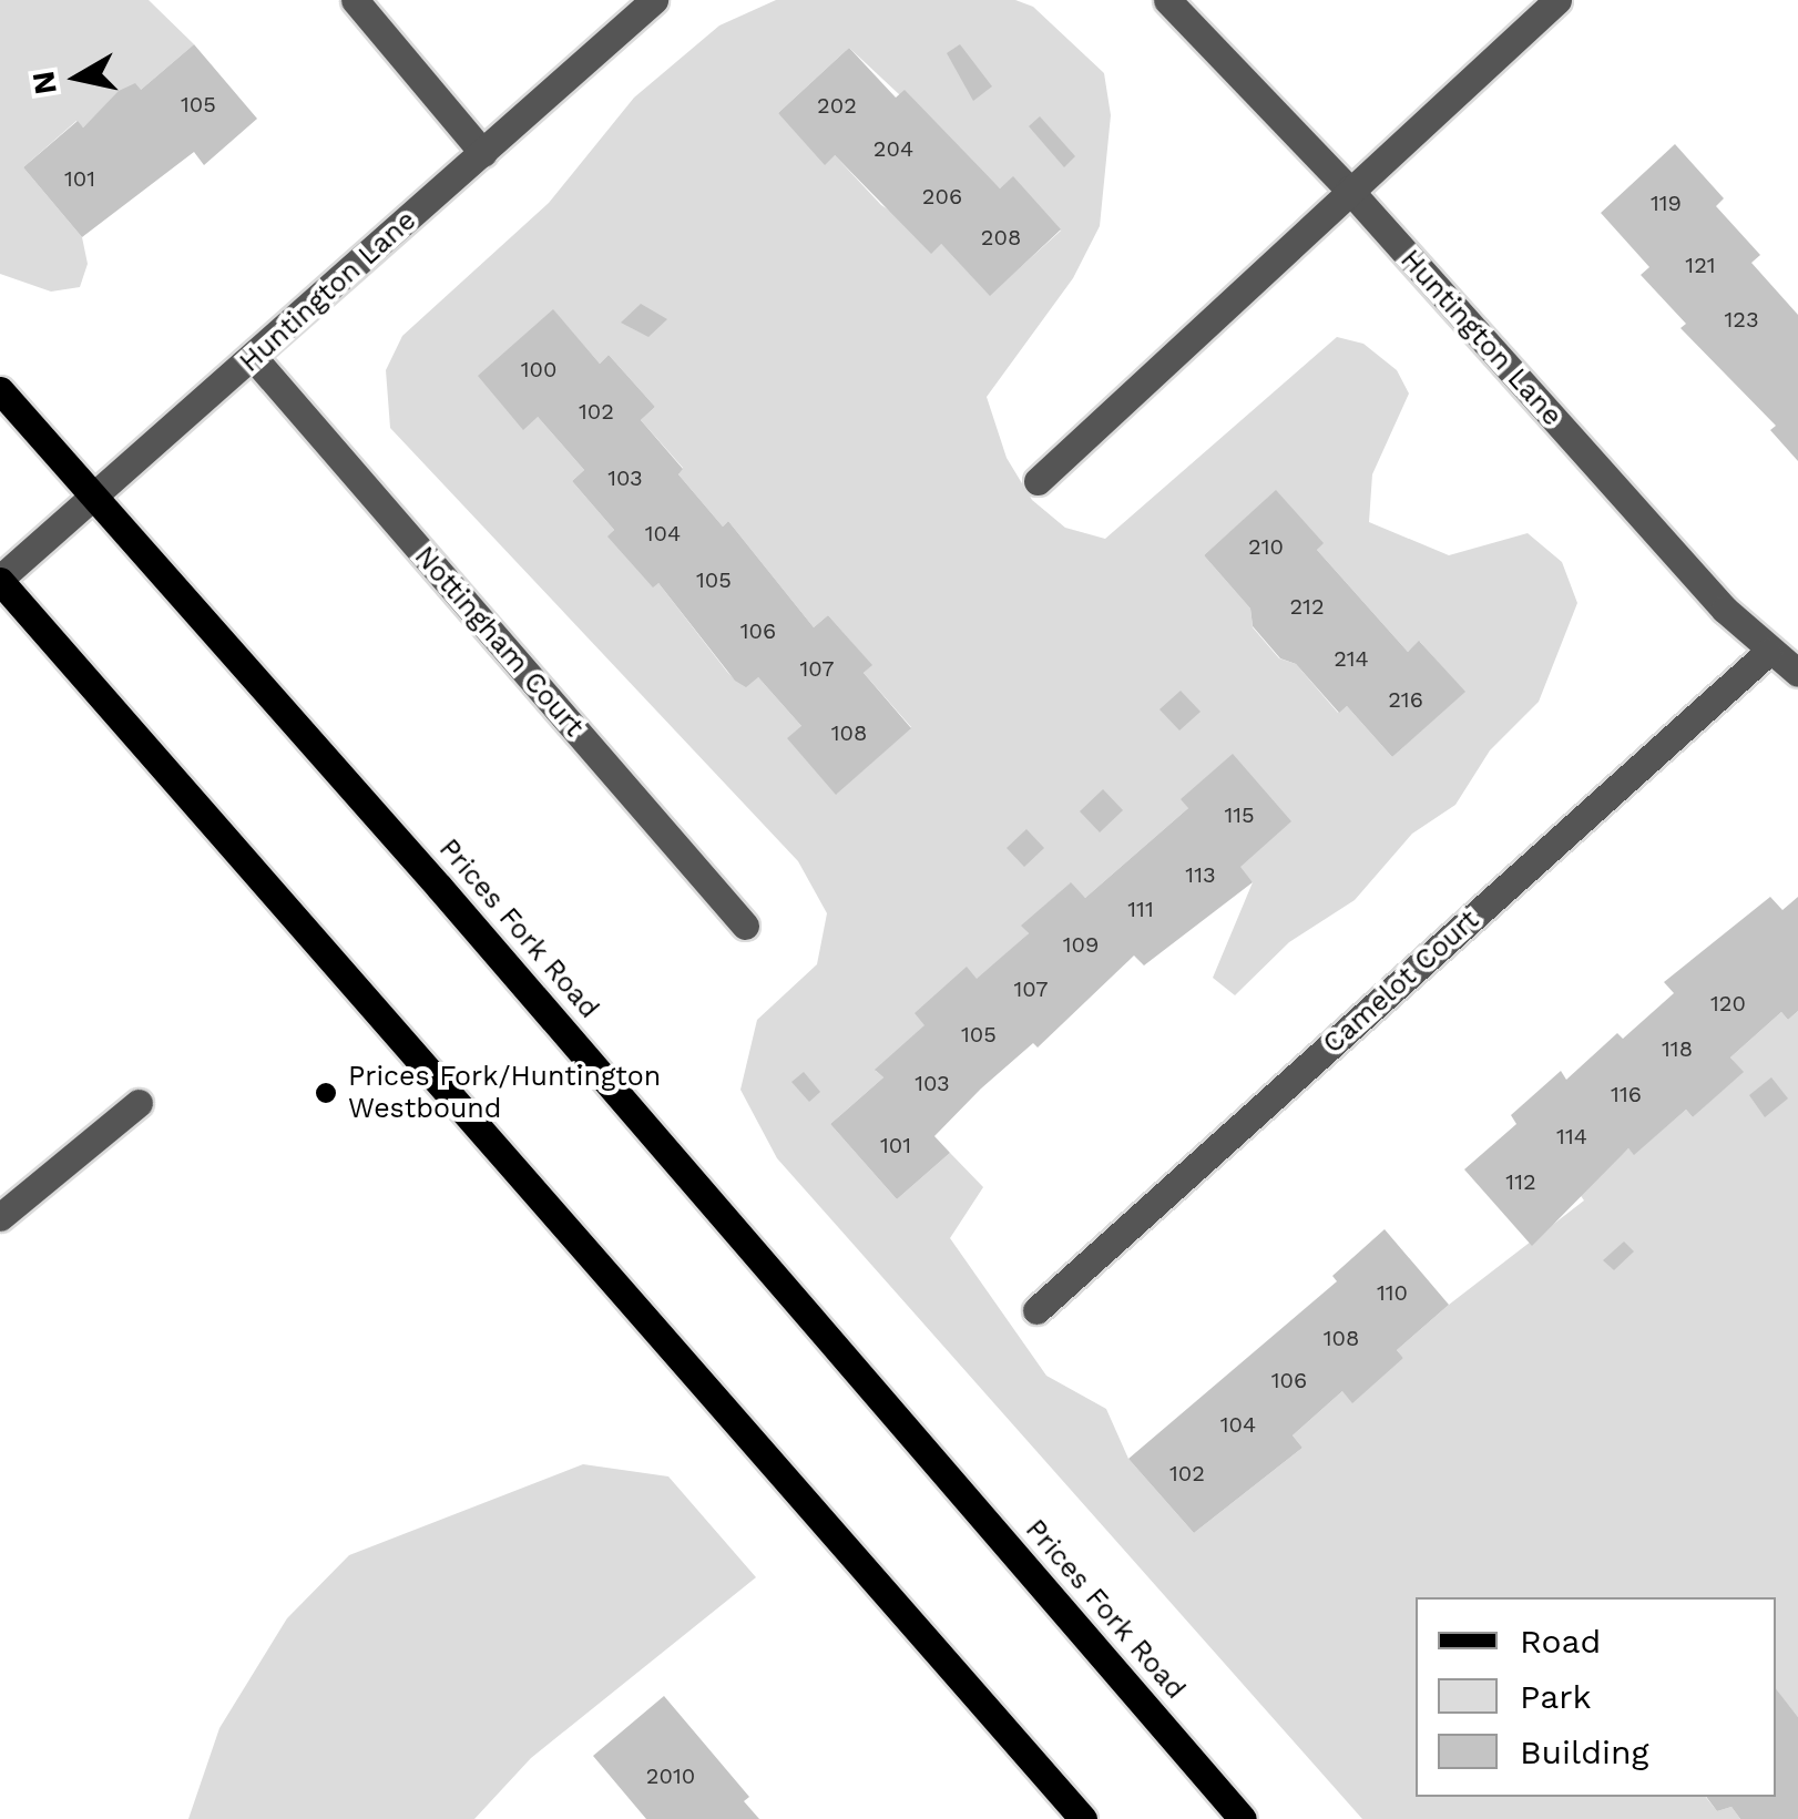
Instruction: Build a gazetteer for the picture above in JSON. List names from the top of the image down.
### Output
{
  "streets": {
    "main road": ["Prices Fork Road"],
    "street": ["Huntington Lane", "Nottingham Court", "Camelot Court"]
  },
  "crossings": [
    ["Huntington Lane", "Nottingham Court"],
    ["Huntington Lane", "Prices Fork Road"],
    ["Huntington Lane", "Camelot Court"]
  ],
  "places": ["Prices Fork/Huntington Westbound"],
  "house_numbers": [
    "105",
    "202",
    "204",
    "101",
    "206",
    "119",
    "208",
    "121",
    "123",
    "100",
    "102",
    "103",
    "104",
    "210",
    "105",
    "212",
    "106",
    "214",
    "107",
    "216",
    "108",
    "115",
    "113",
    "111",
    "109",
    "107",
    "120",
    "105",
    "118",
    "103",
    "116",
    "114",
    "101",
    "112",
    "110",
    "108",
    "106",
    "104",
    "102",
    "2010"
  ],
  "legend": ["Road", "Park", "Building"],
  "north": "left"
}
